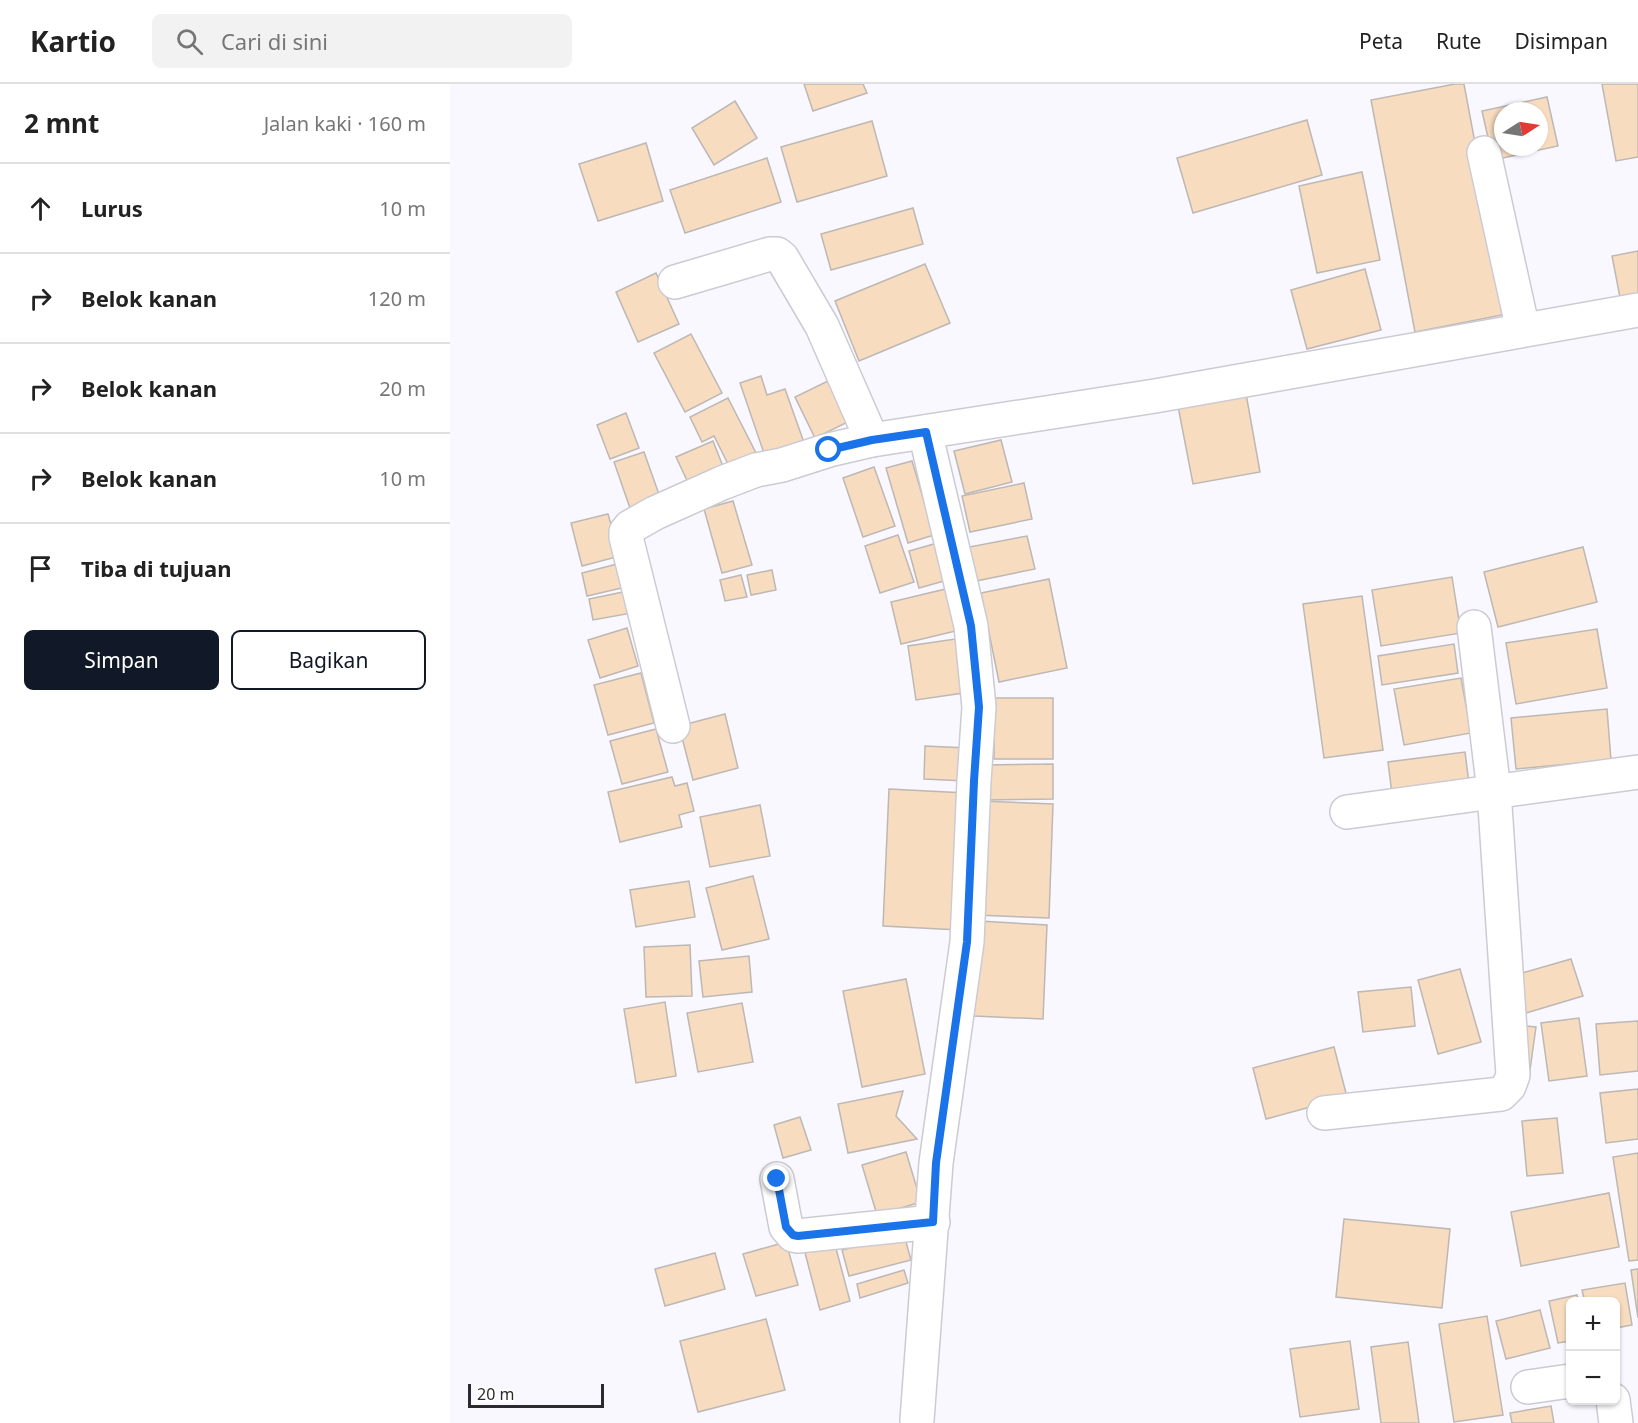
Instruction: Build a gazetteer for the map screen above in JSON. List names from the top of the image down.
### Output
{
  "scale_bar": "20 m",
  "north": "right",
  "page": {
    "header": "Kartio",
    "search": "Cari di sini",
    "nav": ["Peta", "Rute", "Disimpan"],
    "heading": ["2 mnt", "Jalan kaki · 160 m"],
    "list": [
      ["Lurus", "10 m"],
      ["Belok kanan", "120 m"],
      ["Belok kanan", "20 m"],
      ["Belok kanan", "10 m"],
      "Tiba di tujuan"
    ],
    "buttons": ["Simpan", "Bagikan"],
    "map_buttons": ["+", "−"],
    "scale": "20 m"
  }
}
